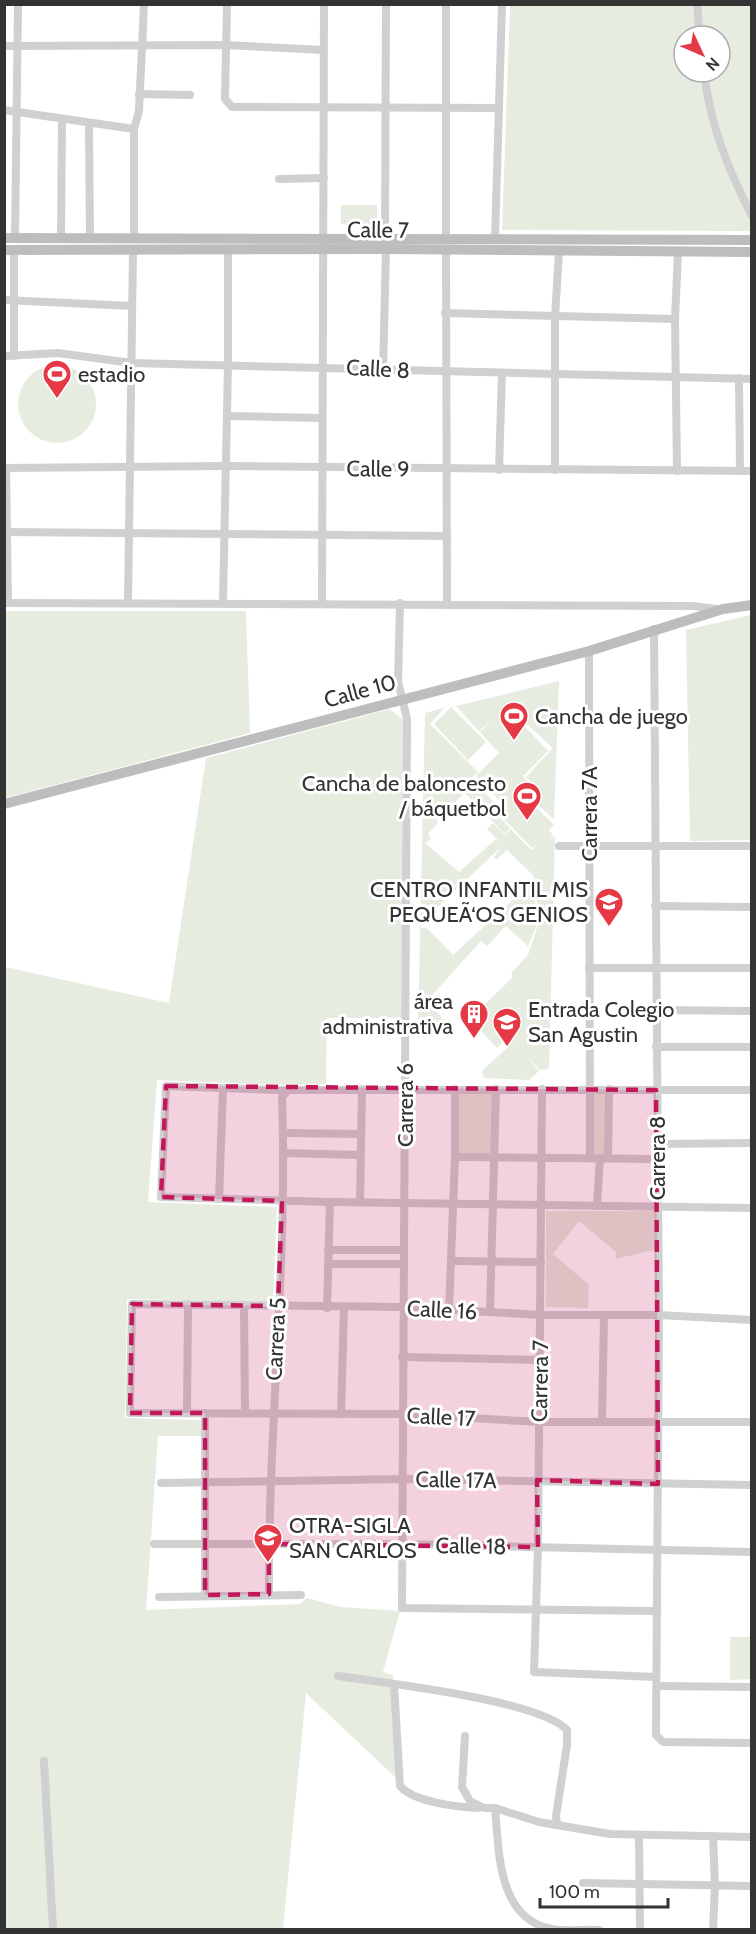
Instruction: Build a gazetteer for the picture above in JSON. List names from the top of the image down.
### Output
{
  "streets": {
    "main road": ["Calle 7", "Calle 10"],
    "street": [
      "Calle 8",
      "Calle 9",
      "Carrera 7A",
      "Carrera 6",
      "Carrera 8",
      "Calle 16",
      "Carrera 5",
      "Carrera 7",
      "Calle 17",
      "Calle 17A",
      "Calle 18"
    ]
  },
  "crossings": [
    ["Calle 10", "Carrera 7A"],
    ["Calle 10", "Carrera 6"],
    ["Calle 10", "Carrera 8"],
    ["Carrera 6", "Calle 16"],
    ["Carrera 6", "Carrera 7"],
    ["Carrera 6", "Calle 17"],
    ["Carrera 6", "Calle 17A"],
    ["Carrera 6", "Calle 18"],
    ["Carrera 8", "Calle 16"],
    ["Carrera 8", "Carrera 7"],
    ["Carrera 8", "Calle 17"],
    ["Carrera 8", "Calle 17A"],
    ["Carrera 8", "Calle 18"],
    ["Calle 16", "Carrera 5"],
    ["Calle 16", "Carrera 7"],
    ["Calle 16", "Calle 17"],
    ["Carrera 5", "Calle 17"],
    ["Carrera 5", "Calle 17A"],
    ["Carrera 5", "Calle 18"],
    ["Carrera 7", "Calle 17"],
    ["Carrera 7", "Calle 17A"],
    ["Carrera 7", "Calle 18"]
  ],
  "places": {
    "sports": ["estadio", "Cancha de juego", "Cancha de baloncesto / báquetbol"],
    "school or university": ["CENTRO INFANTIL MIS PEQUEÃ‘OS GENIOS", "Entrada Colegio San Agustin", "OTRA-SIGLA SAN CARLOS"],
    "building": ["área administrativa"]
  },
  "scale_bar": "100 m",
  "north": "bottom right"
}
